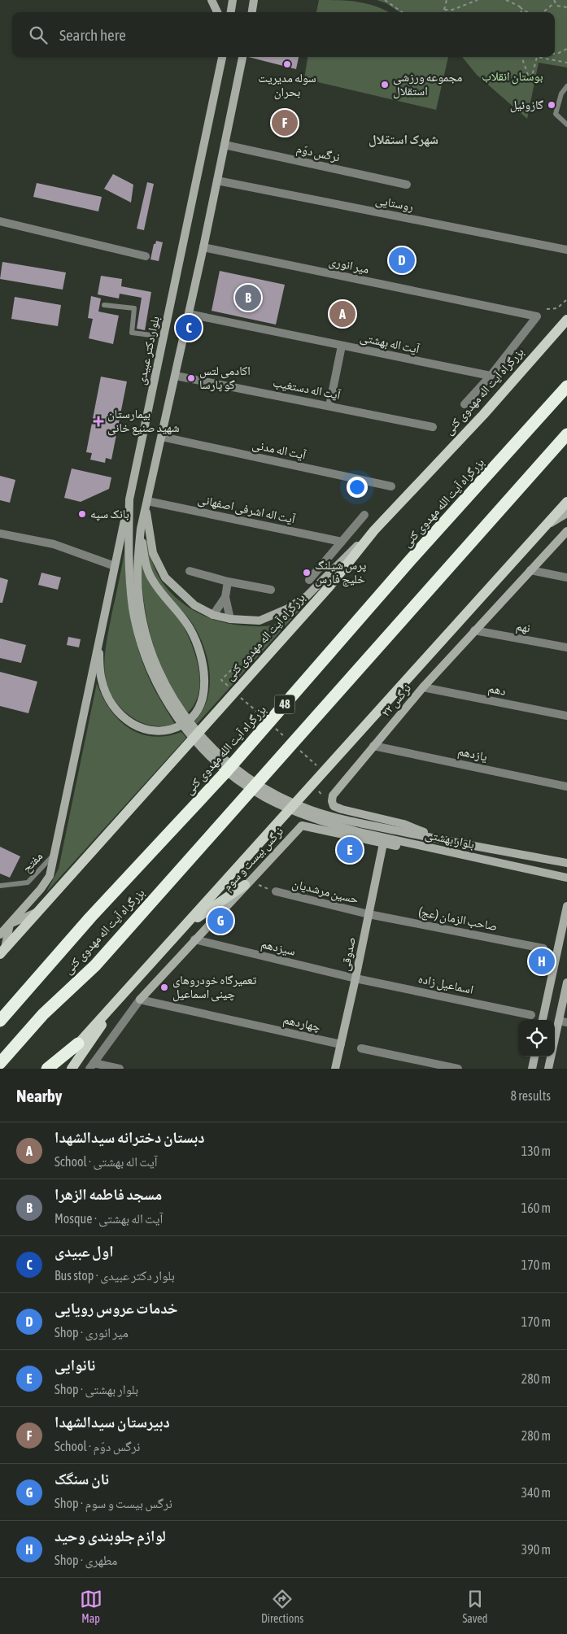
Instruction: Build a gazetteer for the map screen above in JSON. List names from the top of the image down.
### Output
{
  "streets": {
    "highway": ["بزرگراه آیت اله مهدوی کنی", "بزرگراه آیت الله مهدوی کنی", "48"],
    "main road": [
      "بلوار دکتر عبیدی",
      "نرگس ۲۲",
      "بلوار بهشتی",
      "نرگس بیست و سوم",
      "صدوقی"
    ],
    "street": [
      "نرگس دوّم",
      "روستایی",
      "میر انوری",
      "آیت اله بهشتی",
      "آیت اله دستغیب",
      "آیت اله مدنی",
      "آیت اله اشرفی اصفهانی",
      "نهم",
      "دهم",
      "یازدهم",
      "حسین مرشدیان",
      "صاحب الزمان (عج)",
      "سیزدهم",
      "اسماعیل زاده",
      "چهاردهم"
    ],
    "lane": ["مفتح"]
  },
  "crossings": [
    ["میر انوری", "آیت اله بهشتی"],
    ["بلوار دکتر عبیدی", "بلوار بهشتی"],
    ["نهم", "نرگس ۲۲"],
    ["دهم", "نرگس ۲۲"],
    ["نرگس ۲۲", "یازدهم"],
    ["نرگس ۲۲", "بلوار بهشتی"],
    ["نرگس بیست و سوم", "سیزدهم"],
    ["نرگس بیست و سوم", "صدوقی"],
    ["نرگس بیست و سوم", "چهاردهم"],
    ["حسین مرشدیان", "صاحب الزمان (عج)"],
    ["حسین مرشدیان", "صدوقی"],
    ["صاحب الزمان (عج)", "صدوقی"],
    ["سیزدهم", "صدوقی"],
    ["سیزدهم", "اسماعیل زاده"],
    ["صدوقی", "اسماعیل زاده"],
    ["صدوقی", "چهاردهم"]
  ],
  "districts": ["شهرک استقلال"],
  "parks": ["بوستان انقلاب"],
  "places": {
    "other": [
      "سوله مدیریت بحران",
      "مجموعه ورزشی استقلال",
      "گازوئیل",
      "اکادمی لتس گو پارسا",
      "بانک سپه",
      "پرس شیلنگ خلیج فارس",
      "تعمیرگاه خودروهای چینی اسماعیل"
    ],
    "health": ["بیمارستان شهید صنیع خانی"]
  },
  "page": {
    "search": "Search here",
    "pins": [
      "F",
      "D",
      "B",
      "A",
      "C",
      "E",
      "G",
      "H"
    ],
    "heading": ["Nearby", "8 results"],
    "list": [
      {
        "mark": "A",
        "name": "دبستان دخترانه سیدالشهدا",
        "note": "School · آیت اله بهشتی",
        "value": "130 m"
      },
      {
        "mark": "B",
        "name": "مسجد فاطمه الزهرا",
        "note": "Mosque · آیت اله بهشتی",
        "value": "160 m"
      },
      {
        "mark": "C",
        "name": "اول عبیدی",
        "note": "Bus stop · بلوار دکتر عبیدی",
        "value": "170 m"
      },
      {
        "mark": "D",
        "name": "خدمات عروس رویایی",
        "note": "Shop · میر انوری",
        "value": "170 m"
      },
      {
        "mark": "E",
        "name": "نانوایی",
        "note": "Shop · بلوار بهشتی",
        "value": "280 m"
      },
      {
        "mark": "F",
        "name": "دبیرستان سیدالشهدا",
        "note": "School · نرگس دوّم",
        "value": "280 m"
      },
      {
        "mark": "G",
        "name": "نان سنگک",
        "note": "Shop · نرگس بیست و سوم",
        "value": "340 m"
      },
      {
        "mark": "H",
        "name": "لوازم جلوبندی وحید",
        "note": "Shop · مطهری",
        "value": "390 m"
      }
    ],
    "nav": ["Map", "Directions", "Saved"]
  }
}
